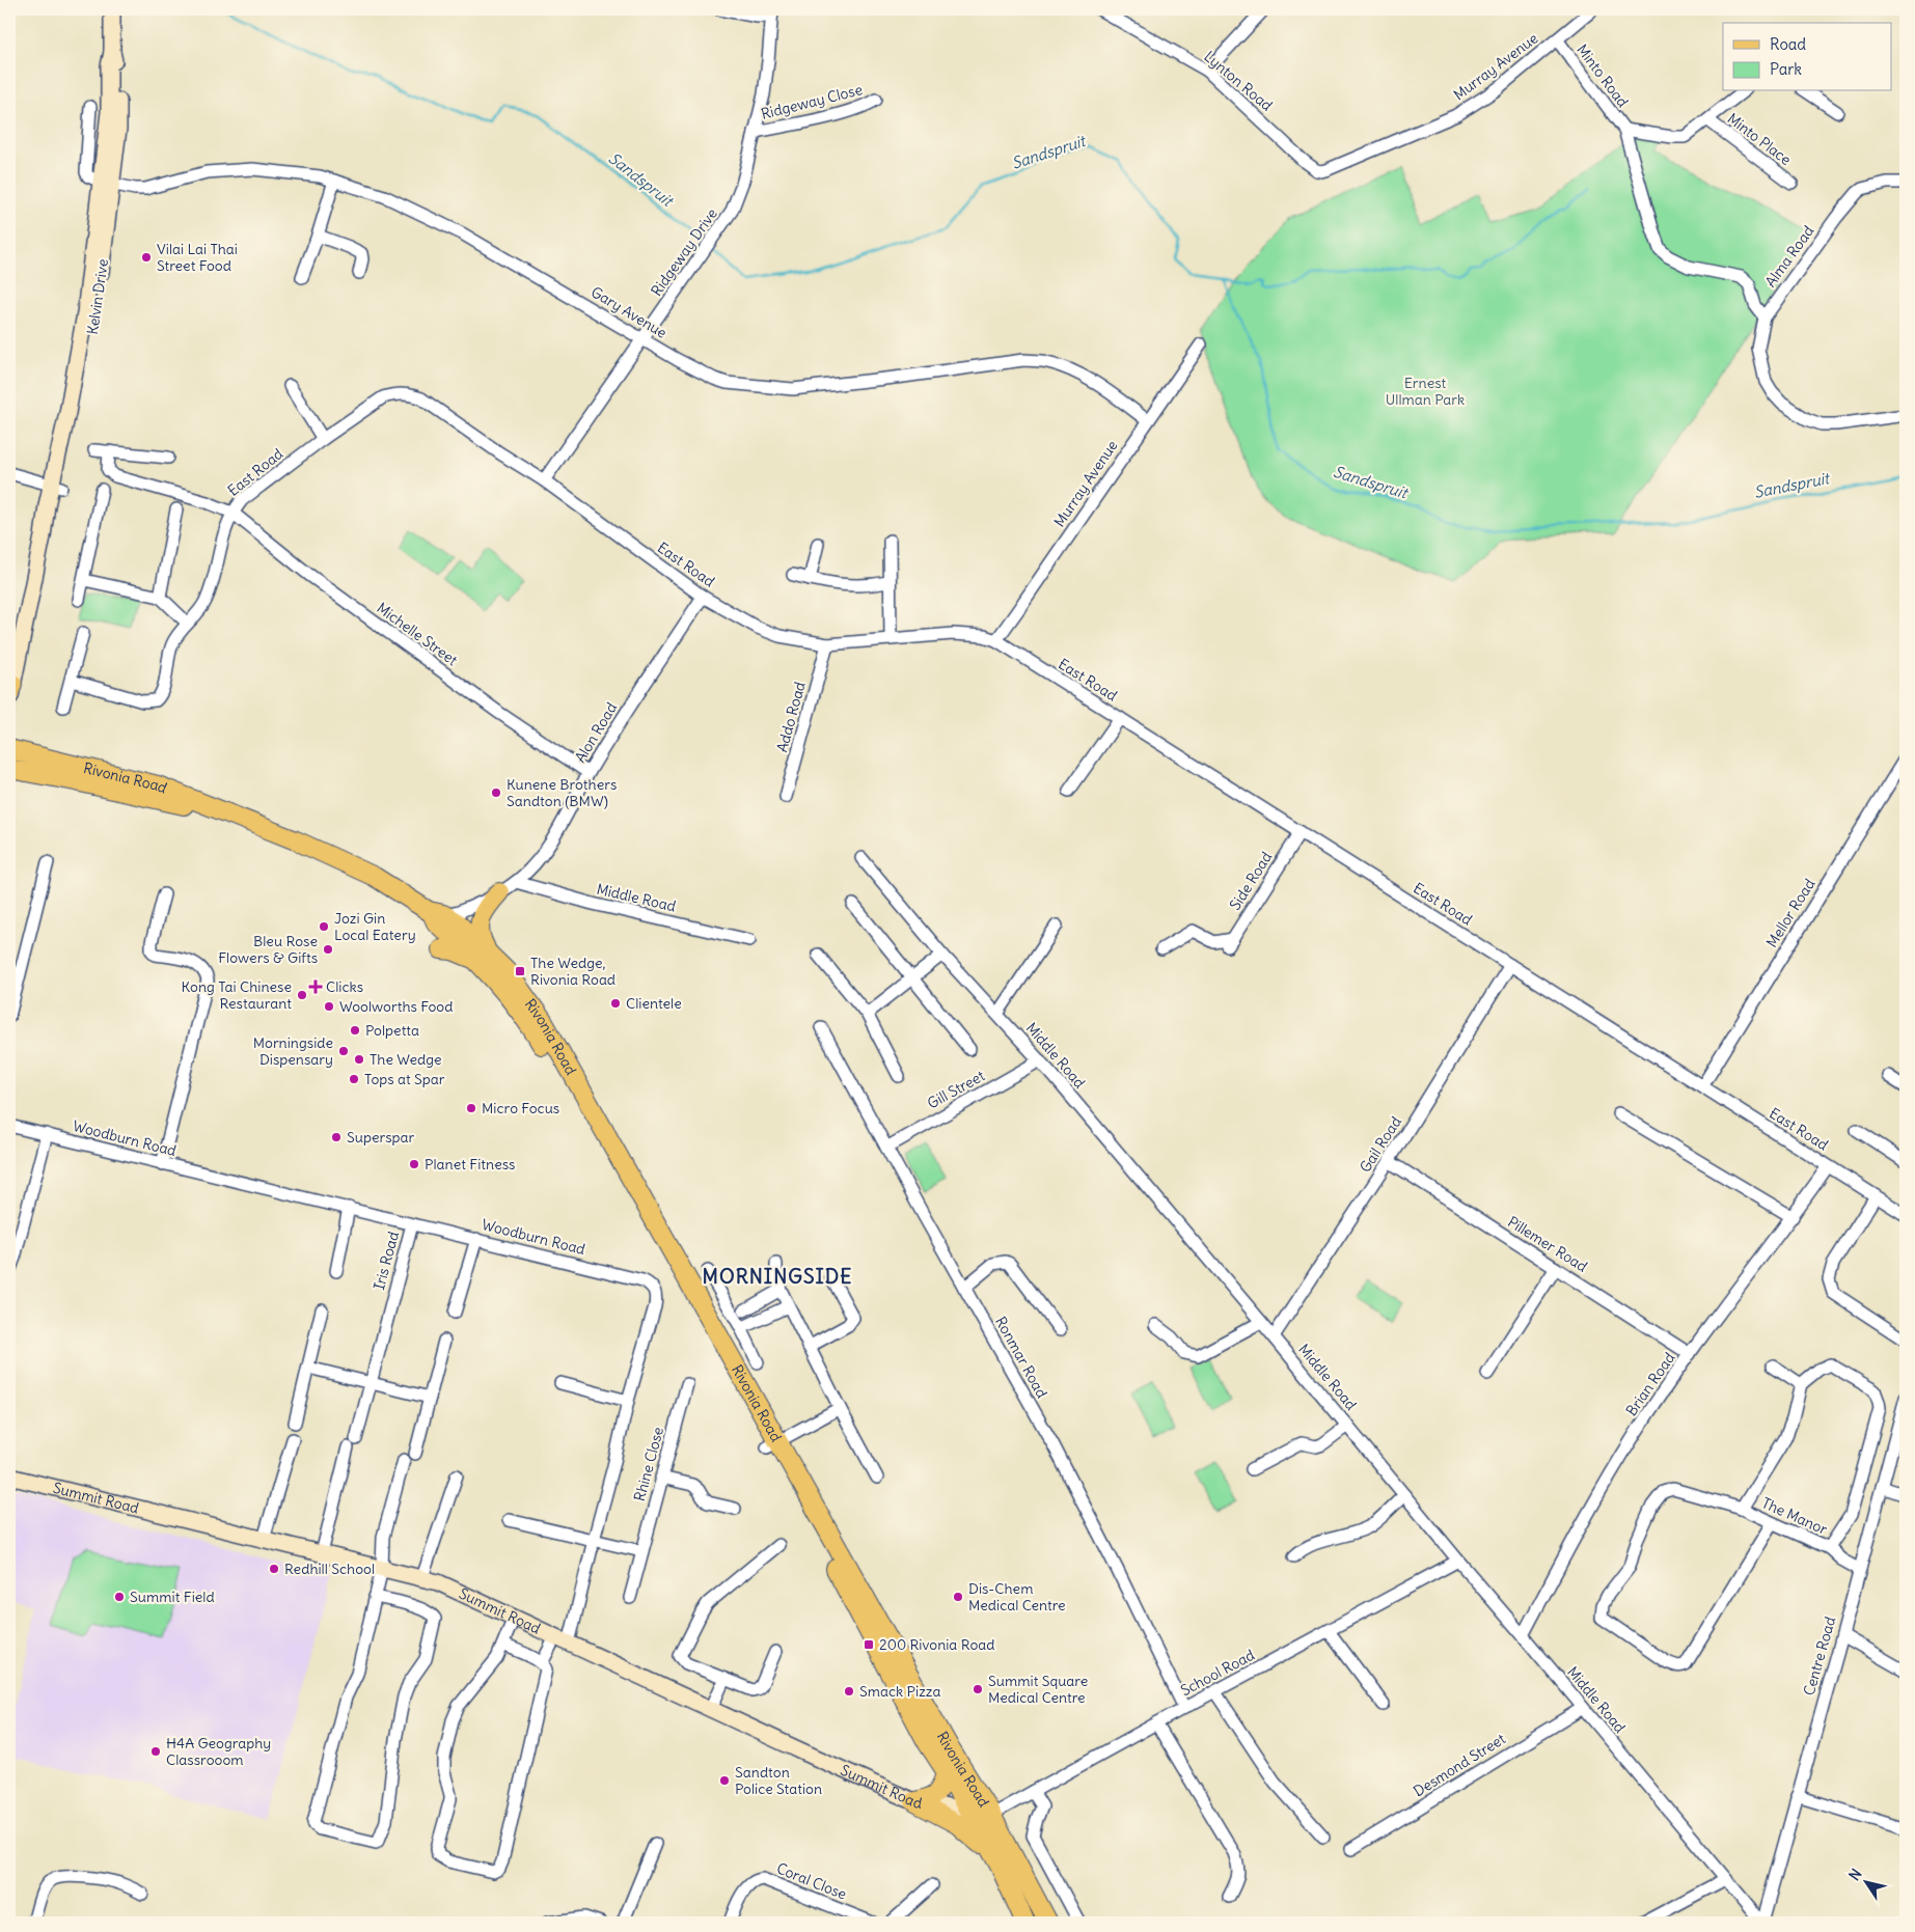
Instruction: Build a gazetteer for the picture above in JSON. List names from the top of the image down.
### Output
{
  "streets": {
    "main road": ["Kelvin Drive", "Rivonia Road", "Summit Road"],
    "street": [
      "Murray Avenue",
      "Minto Road",
      "Lynton Road",
      "Ridgeway Close",
      "Minto Place",
      "Ridgeway Drive",
      "Alma Road",
      "Gary Avenue",
      "East Road",
      "Michelle Street",
      "Addo Road",
      "Alon Road",
      "Side Road",
      "Middle Road",
      "Mellor Road",
      "Gill Street",
      "Woodburn Road",
      "Gail Road",
      "Pillemer Road",
      "Iris Road",
      "Ronmar Road",
      "Brian Road",
      "Rhine Close",
      "The Manor",
      "Centre Road",
      "School Road",
      "Desmond Street",
      "Coral Close"
    ]
  },
  "crossings": [
    ["Murray Avenue", "Minto Road"],
    ["Murray Avenue", "Lynton Road"],
    ["Murray Avenue", "Gary Avenue"],
    ["Murray Avenue", "East Road"],
    ["Minto Road", "Minto Place"],
    ["Ridgeway Close", "Ridgeway Drive"],
    ["Ridgeway Drive", "Gary Avenue"],
    ["Ridgeway Drive", "East Road"],
    ["Kelvin Drive", "Gary Avenue"],
    ["East Road", "Michelle Street"],
    ["East Road", "Addo Road"],
    ["East Road", "Alon Road"],
    ["East Road", "Side Road"],
    ["East Road", "Mellor Road"],
    ["East Road", "Gail Road"],
    ["East Road", "Brian Road"],
    ["Michelle Street", "Alon Road"],
    ["Alon Road", "Rivonia Road"],
    ["Alon Road", "Middle Road"],
    ["Rivonia Road", "Summit Road"],
    ["Rivonia Road", "School Road"],
    ["Middle Road", "Gill Street"],
    ["Middle Road", "Gail Road"],
    ["Middle Road", "Brian Road"],
    ["Middle Road", "Centre Road"],
    ["Middle Road", "School Road"],
    ["Middle Road", "Desmond Street"],
    ["Gill Street", "Ronmar Road"],
    ["Woodburn Road", "Iris Road"],
    ["Woodburn Road", "Summit Road"],
    ["Gail Road", "Pillemer Road"],
    ["Pillemer Road", "Brian Road"],
    ["Iris Road", "Summit Road"],
    ["Ronmar Road", "School Road"],
    ["Summit Road", "School Road"],
    ["The Manor", "Centre Road"]
  ],
  "districts": ["MORNINGSIDE"],
  "water": ["Sandspruit"],
  "parks": ["Ernest Ullman Park"],
  "places": {
    "other": [
      "Vilai Lai Thai Street Food",
      "Kunene Brothers Sandton (BMW)",
      "Jozi Gin Local Eatery",
      "Bleu Rose Flowers & Gifts",
      "Kong Tai Chinese Restaurant",
      "Clientele",
      "Woolworths Food",
      "Polpetta",
      "Morningside Dispensary",
      "The Wedge",
      "Tops at Spar",
      "Micro Focus",
      "Superspar",
      "Planet Fitness",
      "Redhill School",
      "Summit Field",
      "Dis-Chem Medical Centre",
      "Summit Square Medical Centre",
      "Smack Pizza",
      "H4A Geography Classrooom",
      "Sandton Police Station"
    ],
    "transit": ["The Wedge, Rivonia Road", "200 Rivonia Road"],
    "health": ["Clicks"]
  },
  "legend": ["Road", "Park"],
  "north": "top left"
}
